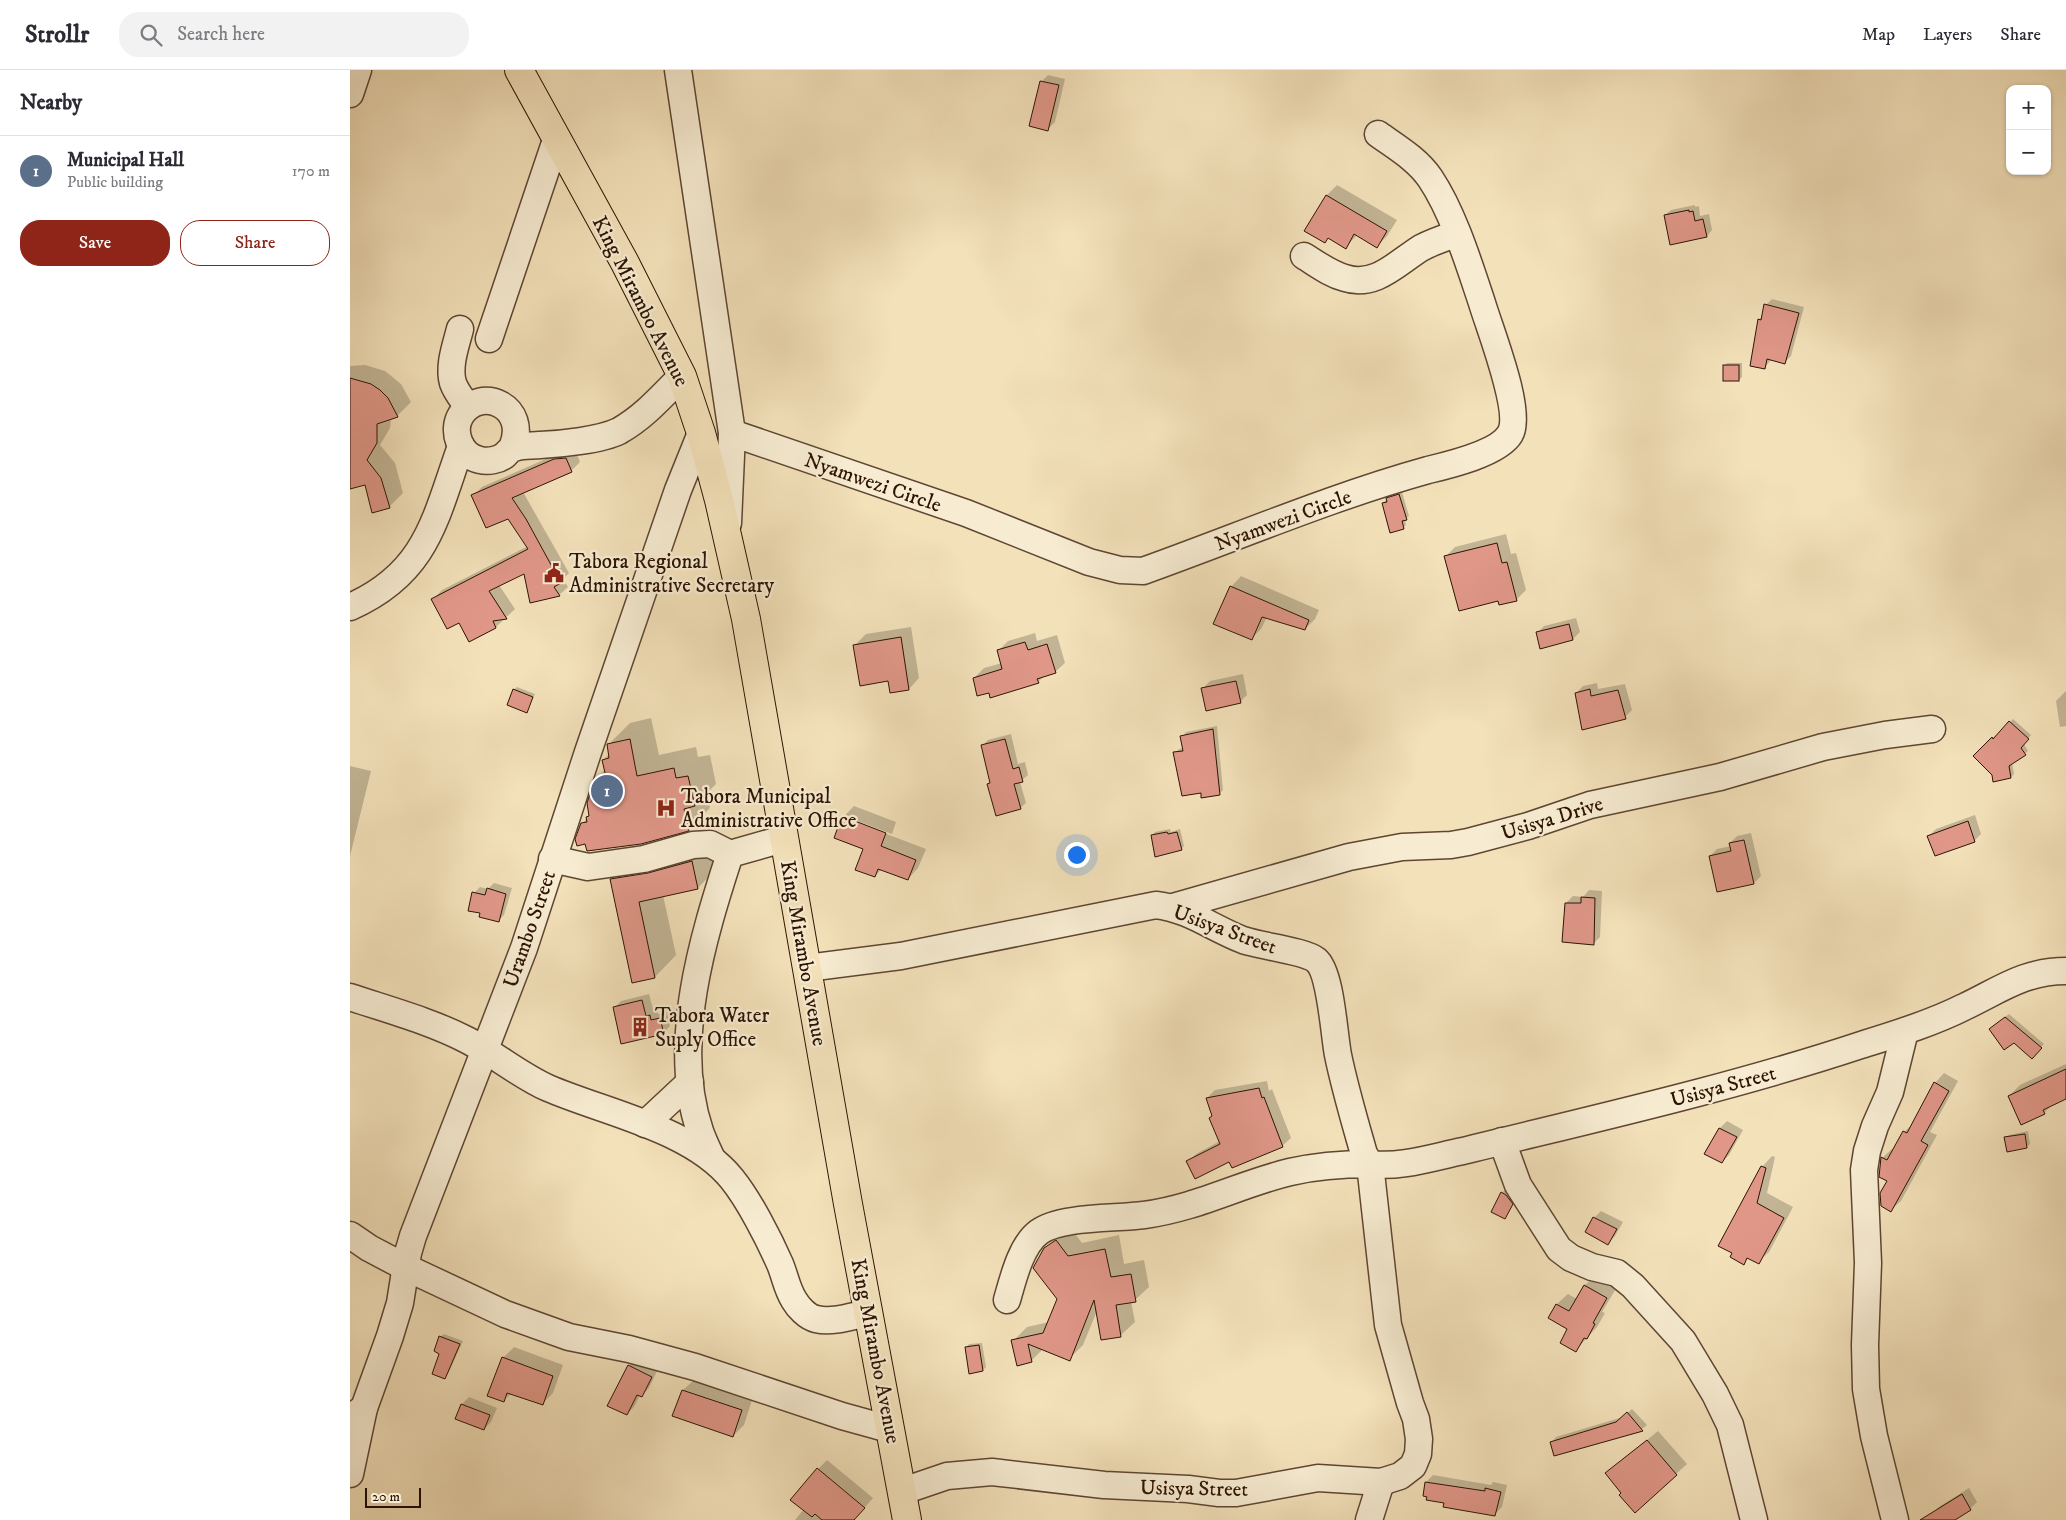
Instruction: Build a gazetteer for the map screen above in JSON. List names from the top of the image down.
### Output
{
  "streets": {
    "main road": ["King Mirambo Avenue"],
    "street": [
      "Nyamwezi Circle",
      "Usisya Drive",
      "Urambo Street",
      "Usisya Street"
    ]
  },
  "crossings": [
    ["King Mirambo Avenue", "Urambo Street"],
    ["King Mirambo Avenue", "Usisya Street"],
    ["Usisya Drive", "Usisya Street"]
  ],
  "places": {
    "public building": ["Tabora Regional Administrative Secretary"],
    "hospital": ["Tabora Municipal Administrative Office"],
    "building": ["Tabora Water Suply Office"]
  },
  "scale_bar": "20 m",
  "page": {
    "header": "Strollr",
    "search": "Search here",
    "nav": ["Map", "Layers", "Share"],
    "heading": "Nearby",
    "map_buttons": ["+", "−"],
    "list": [
      {
        "mark": "1",
        "name": "Municipal Hall",
        "note": "Public building",
        "value": "170 m"
      }
    ],
    "buttons": ["Save", "Share"],
    "pins": "1",
    "scale": "20 m"
  }
}
